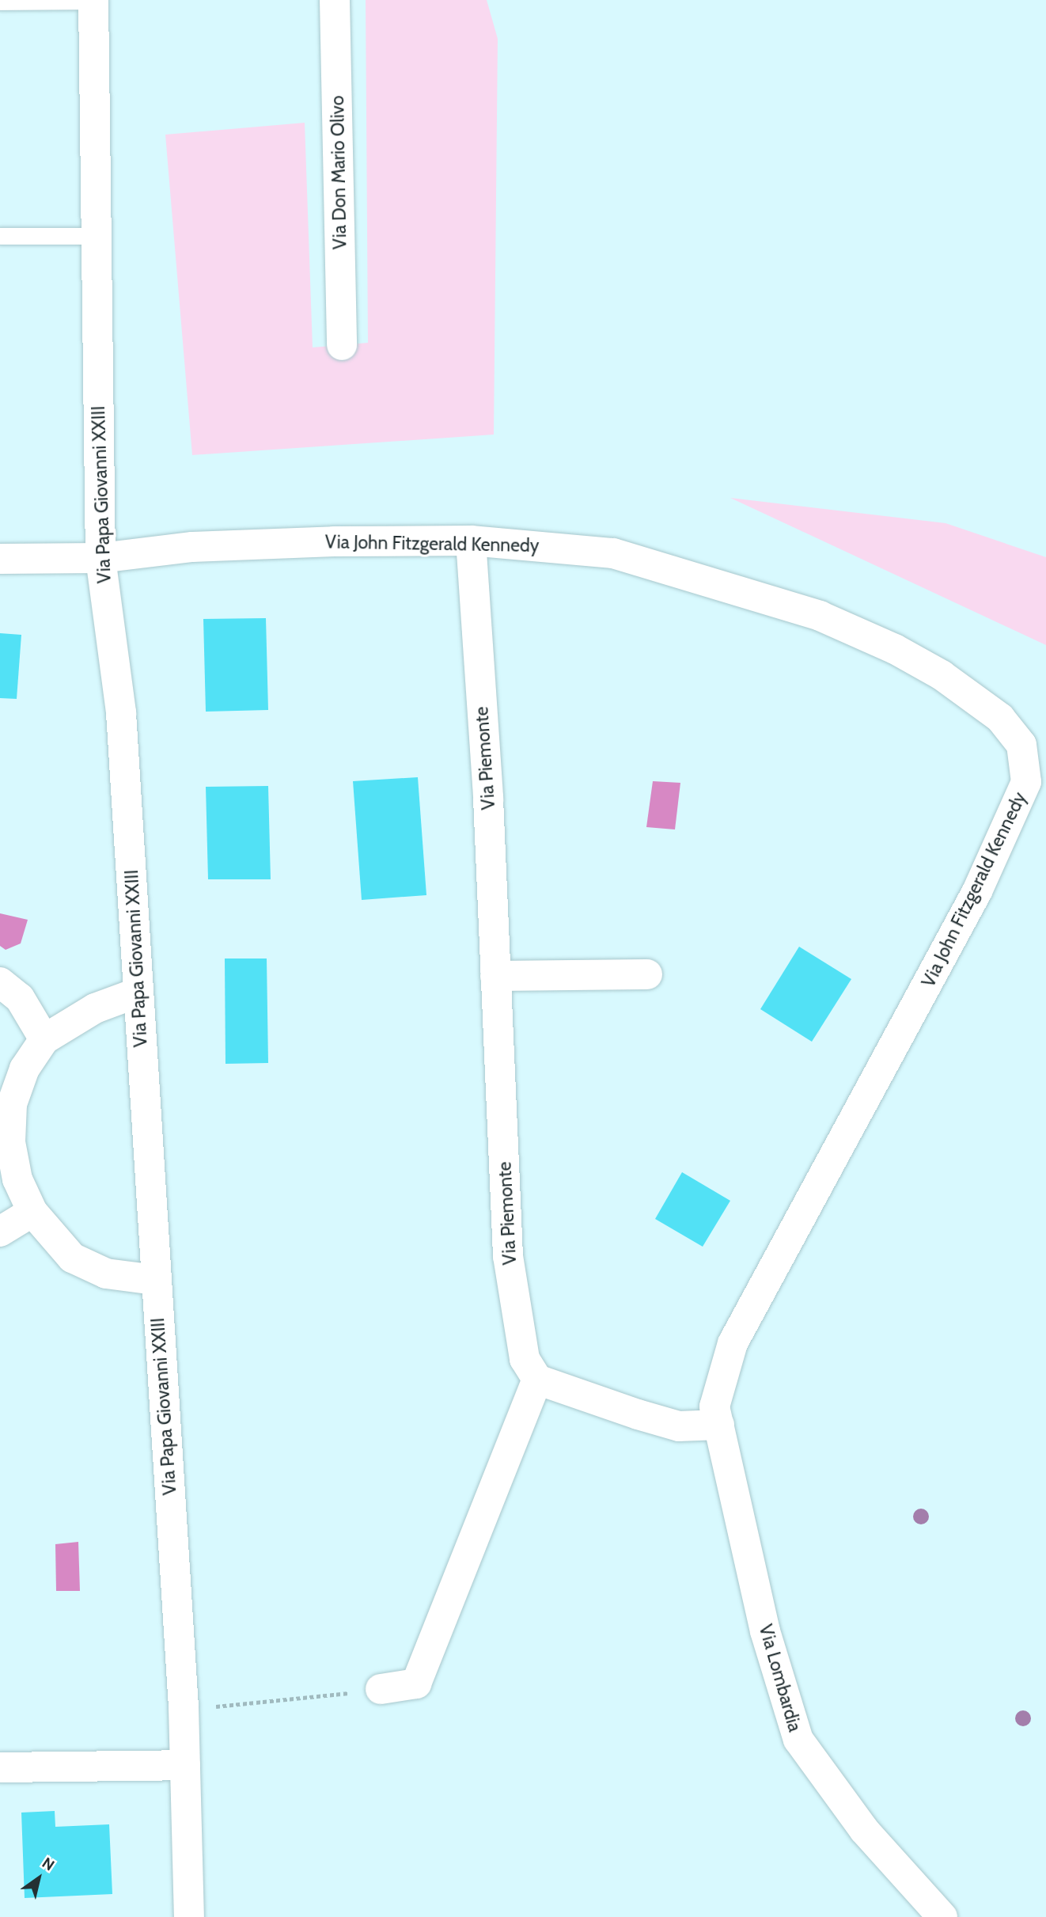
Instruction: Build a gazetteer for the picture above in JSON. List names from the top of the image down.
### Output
{
  "streets": {
    "street": [
      "Via Don Mario Olivo",
      "Via Papa Giovanni XXIII",
      "Via John Fitzgerald Kennedy",
      "Via Piemonte",
      "Via Lombardia"
    ]
  },
  "crossings": [
    ["Via Papa Giovanni XXIII", "Via John Fitzgerald Kennedy"],
    ["Via John Fitzgerald Kennedy", "Via Piemonte"],
    ["Via John Fitzgerald Kennedy", "Via Lombardia"]
  ],
  "north": "top right"
}
